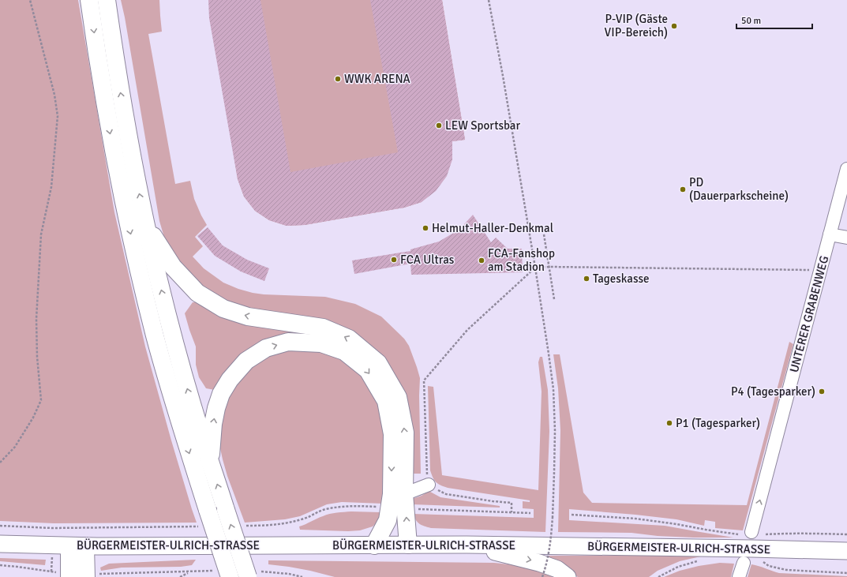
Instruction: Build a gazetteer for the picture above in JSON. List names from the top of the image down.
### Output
{
  "streets": {
    "main road": ["BÜRGERMEISTER-ULRICH-STRASSE"],
    "street": ["UNTERER GRABENWEG"]
  },
  "one_way": ["UNTERER GRABENWEG"],
  "places": [
    "P-VIP (Gäste VIP-Bereich)",
    "WWK ARENA",
    "LEW Sportsbar",
    "PD (Dauerparkscheine)",
    "Helmut-Haller-Denkmal",
    "FCA Ultras",
    "FCA-Fanshop am Stadion",
    "Tageskasse",
    "P4 (Tagesparker)",
    "P1 (Tagesparker)"
  ],
  "scale_bar": "50 m"
}
